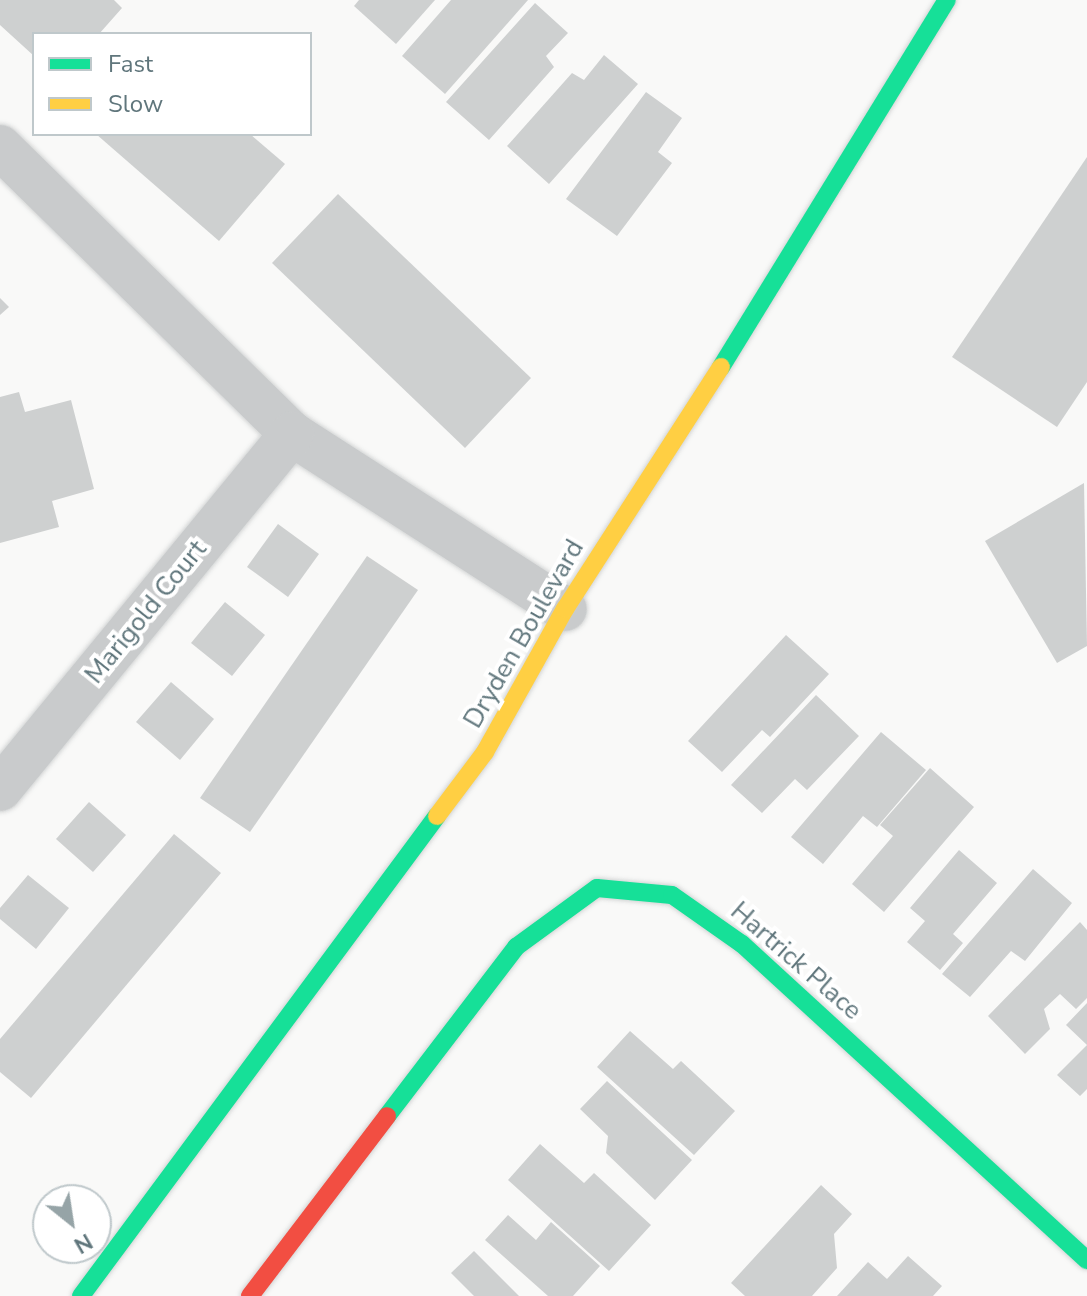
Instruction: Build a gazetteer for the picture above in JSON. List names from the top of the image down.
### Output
{
  "streets": {
    "street": ["Marigold Court", "Dryden Boulevard", "Hartrick Place"]
  },
  "legend": ["Fast", "Slow"],
  "north": "bottom right"
}
